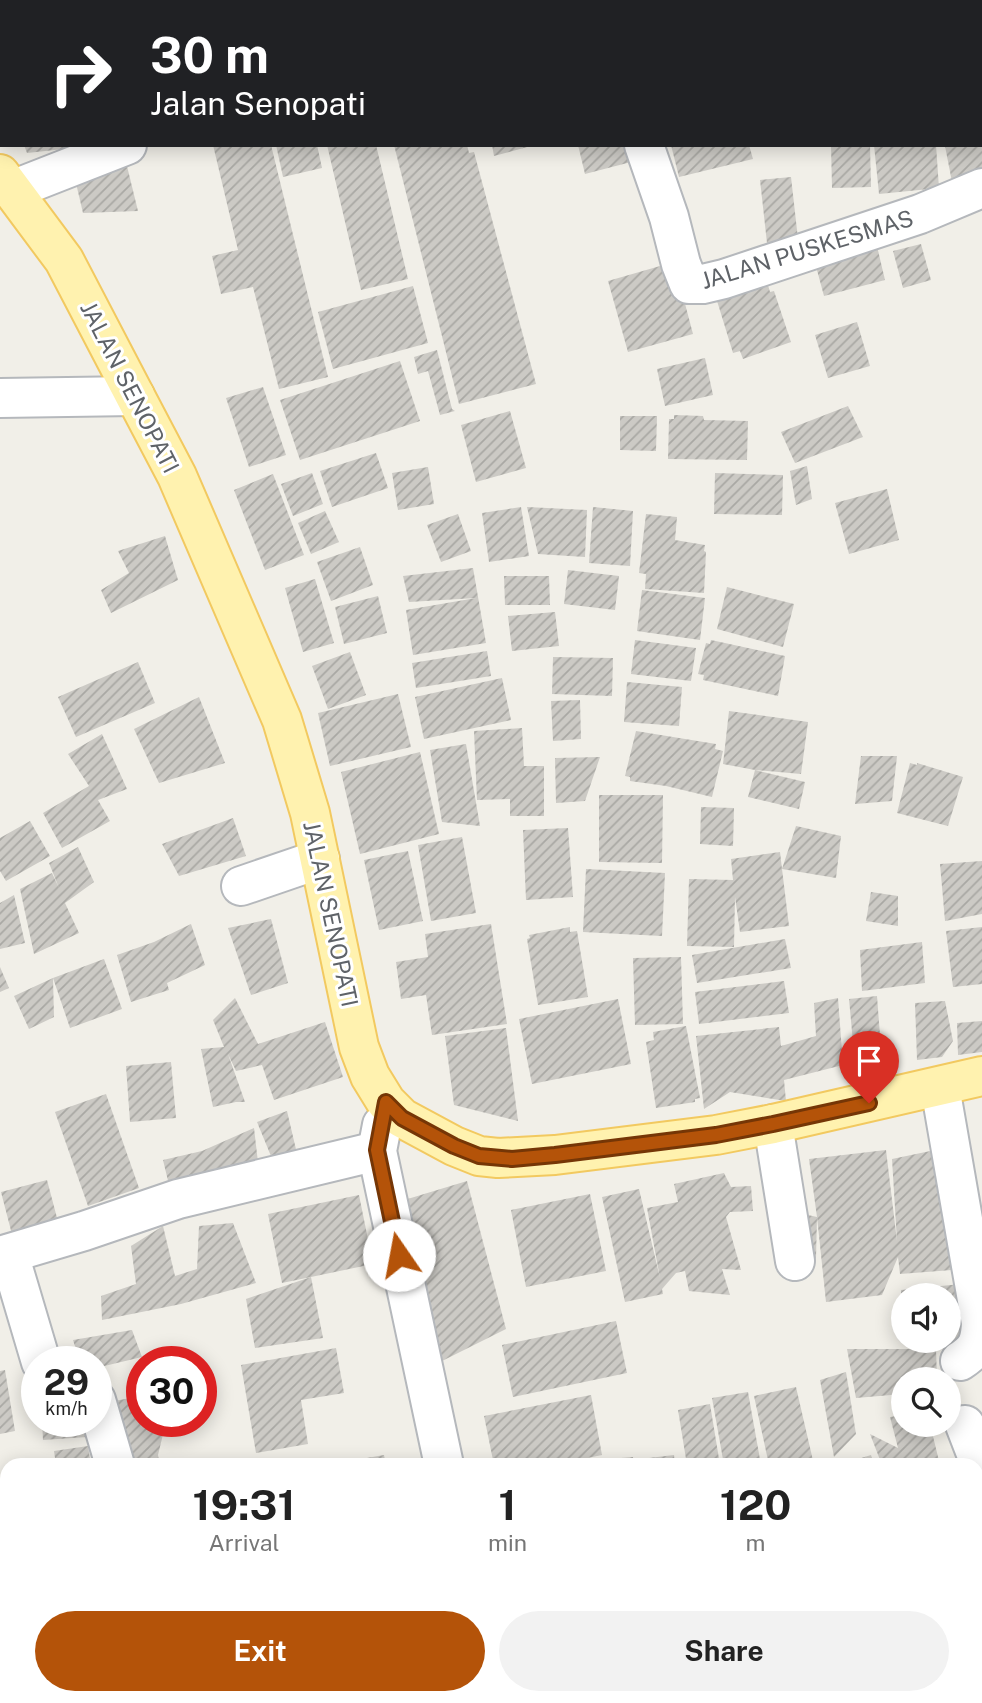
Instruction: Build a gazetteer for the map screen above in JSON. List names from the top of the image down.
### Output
{
  "streets": {
    "main road": ["JALAN SENOPATI"],
    "street": ["JALAN PUSKESMAS"]
  },
  "page": {
    "turn": ["30 m", "Jalan Senopati"],
    "speed": "29 km/h",
    "limit": "30",
    "eta": [
      "19:31",
      "Arrival",
      "1",
      "min",
      "120",
      "m"
    ],
    "buttons": ["Exit", "Share"]
  }
}
